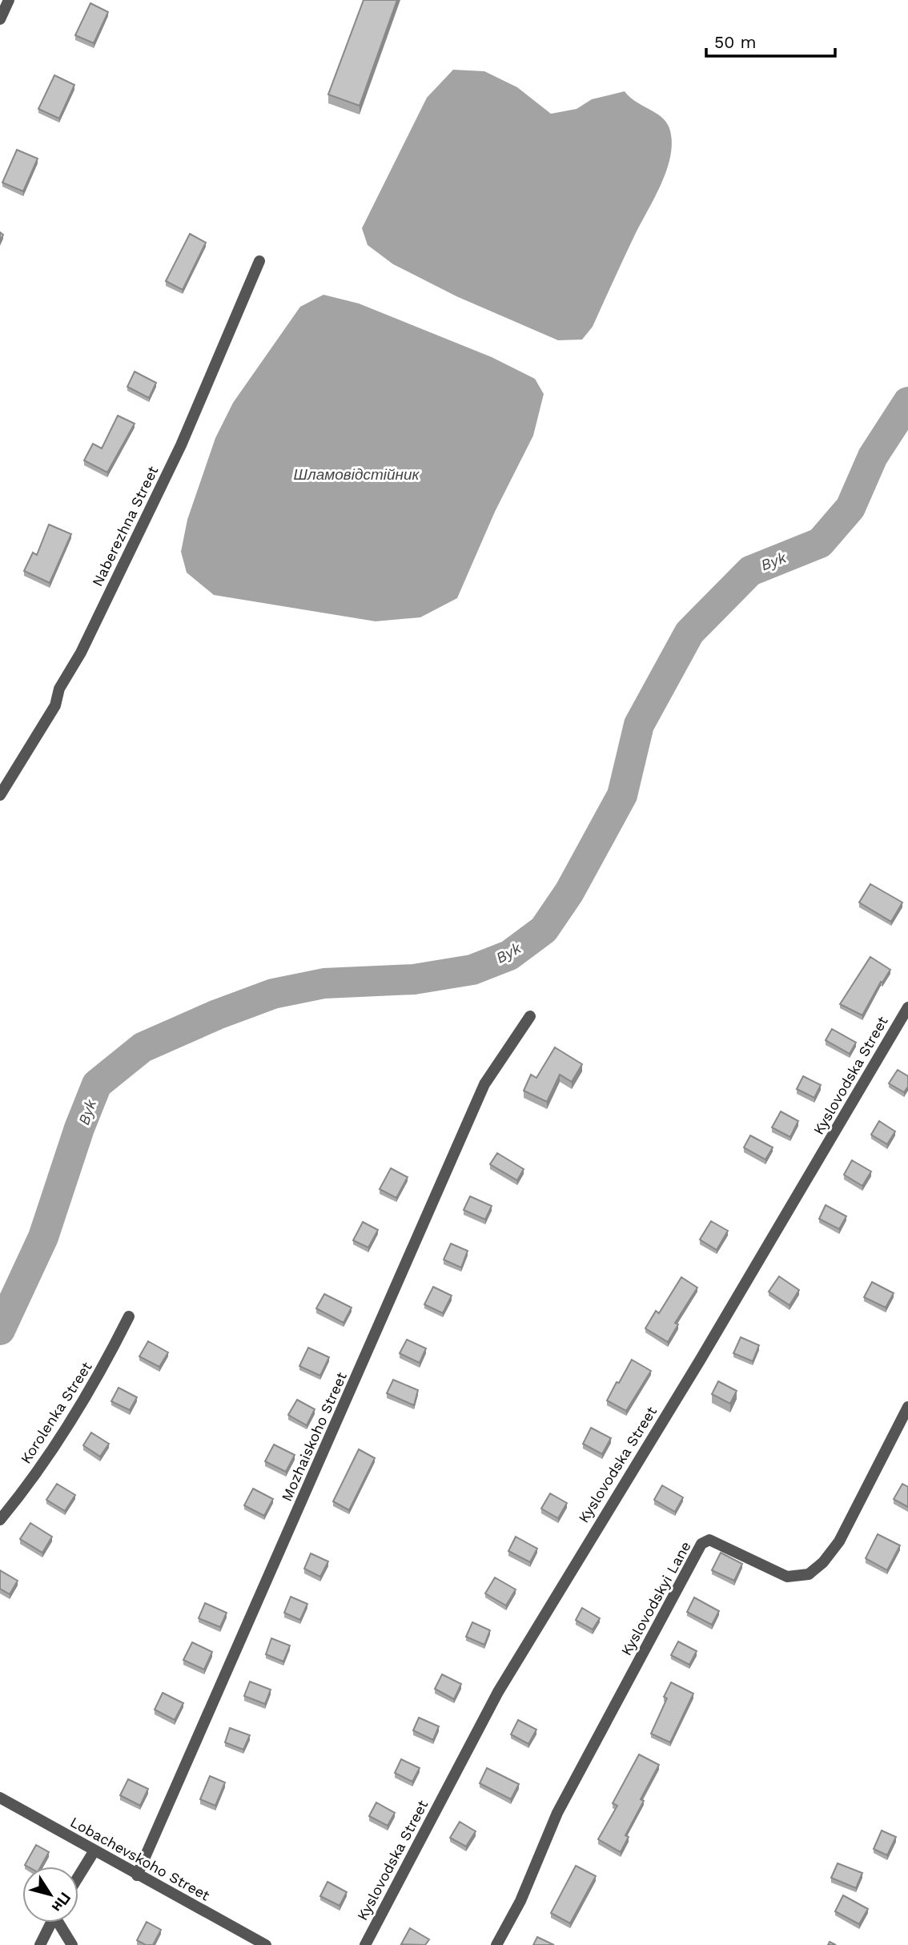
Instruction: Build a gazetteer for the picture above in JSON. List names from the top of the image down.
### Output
{
  "streets": {
    "street": [
      "Naberezhna Street",
      "Kyslovodska Street",
      "Korolenka Street",
      "Mozhaiskoho Street",
      "Kyslovodskyi Lane",
      "Lobachevskoho Street"
    ]
  },
  "crossings": [
    ["Mozhaiskoho Street", "Lobachevskoho Street"]
  ],
  "water": ["Шламовідстійник", "Byk"],
  "scale_bar": "50 m",
  "north": "bottom right"
}
